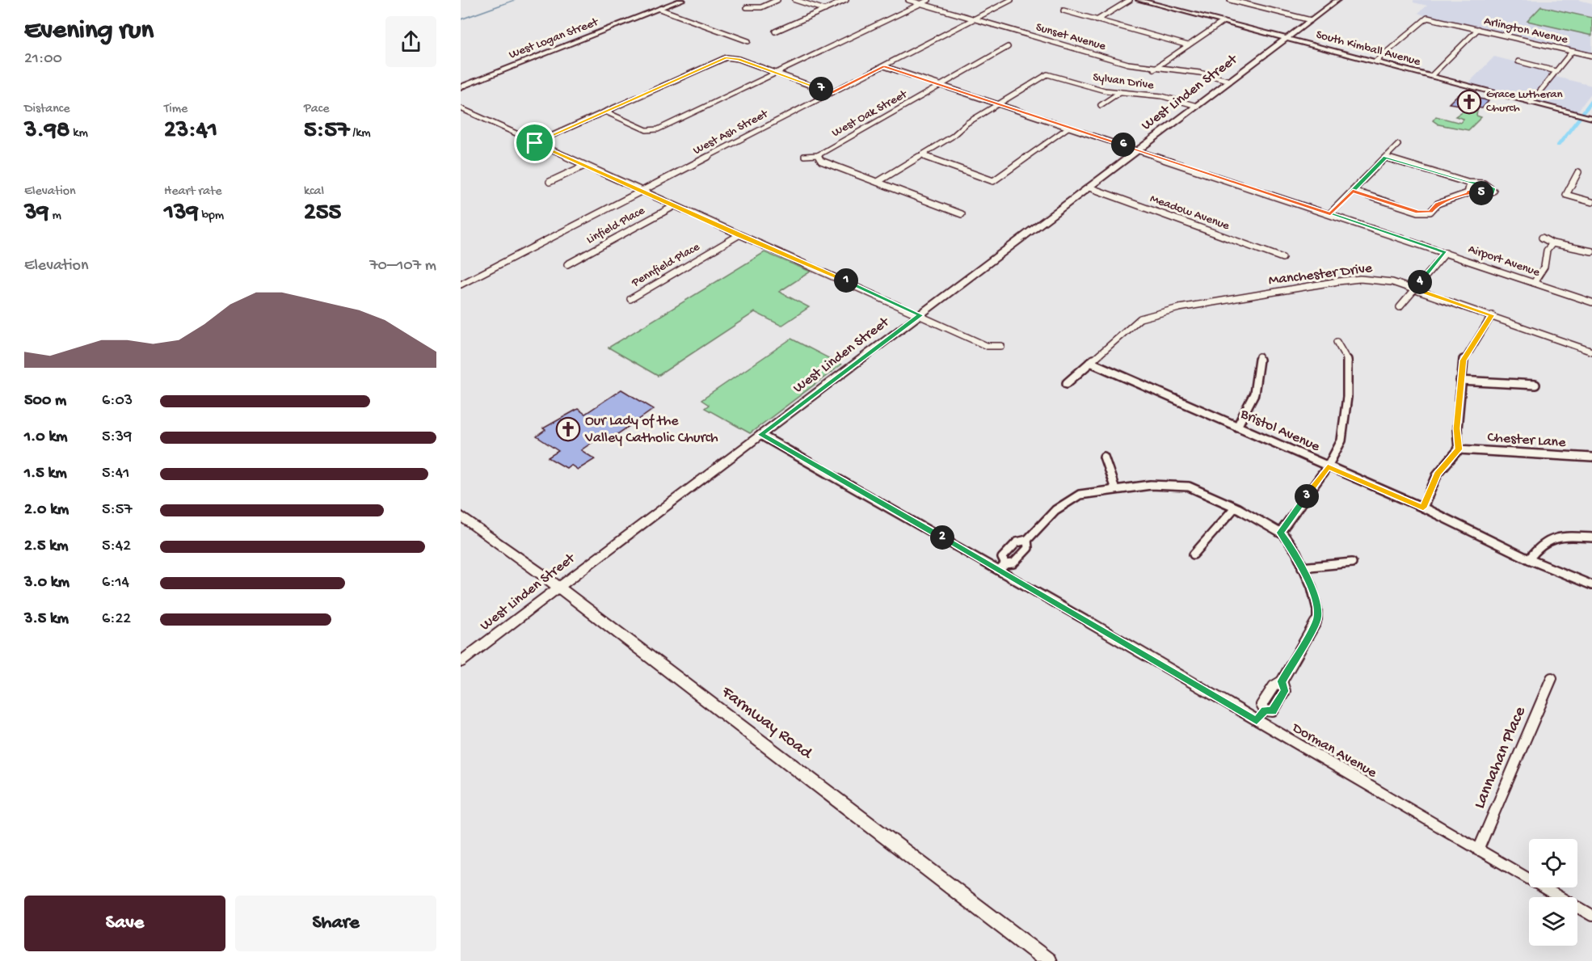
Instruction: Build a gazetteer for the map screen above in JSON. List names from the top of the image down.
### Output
{
  "streets": {
    "main road": ["Farmway Road"],
    "street": [
      "Arlington Avenue",
      "Sunset Avenue",
      "West Logan Street",
      "South Kimball Avenue",
      "Sylvan Drive",
      "West Linden Street",
      "West Oak Street",
      "West Ash Street",
      "Meadow Avenue",
      "Linfield Place",
      "Airport Avenue",
      "Pennfield Place",
      "Manchester Drive",
      "Bristol Avenue",
      "Chester Lane",
      "Dorman Avenue",
      "Lannahan Place"
    ]
  },
  "crossings": [
    ["Arlington Avenue", "South Kimball Avenue"],
    ["Sunset Avenue", "West Linden Street"],
    ["Sunset Avenue", "West Ash Street"],
    ["South Kimball Avenue", "West Linden Street"],
    ["Sylvan Drive", "West Linden Street"],
    ["Sylvan Drive", "Airport Avenue"],
    ["West Linden Street", "Meadow Avenue"],
    ["West Linden Street", "Airport Avenue"],
    ["West Linden Street", "Farmway Road"],
    ["West Linden Street", "Dorman Avenue"],
    ["West Oak Street", "Airport Avenue"],
    ["West Ash Street", "Airport Avenue"],
    ["Manchester Drive", "Bristol Avenue"],
    ["Dorman Avenue", "Lannahan Place"]
  ],
  "places": {
    "church": ["Grace Lutheran Church", "Our Lady of the Valley Catholic Church"]
  },
  "page": {
    "heading": ["Evening run", "21:00"],
    "pins": [
      "7",
      "6",
      "5",
      "1",
      "4",
      "3",
      "2"
    ],
    "stats": [
      ["Distance", "3.98 km"],
      ["Time", "23:41"],
      ["Pace", "5:57 /km"],
      ["Elevation", "39 m"],
      ["Heart rate", "139 bpm"],
      ["kcal", "255"]
    ],
    "chart": ["Elevation", "70–107 m"],
    "list": [
      {
        "name": "500 m",
        "note": "6:03"
      },
      {
        "name": "1.0 km",
        "note": "5:39"
      },
      {
        "name": "1.5 km",
        "note": "5:41"
      },
      {
        "name": "2.0 km",
        "note": "5:57"
      },
      {
        "name": "2.5 km",
        "note": "5:42"
      },
      {
        "name": "3.0 km",
        "note": "6:14"
      },
      {
        "name": "3.5 km",
        "note": "6:22"
      }
    ],
    "buttons": ["Save", "Share"]
  }
}
